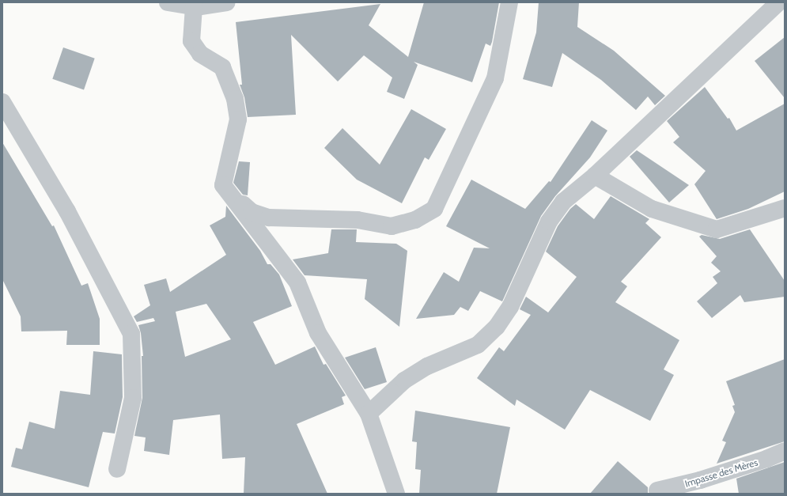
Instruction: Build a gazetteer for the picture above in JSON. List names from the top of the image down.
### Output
{
  "streets": {
    "street": ["Impasse des Mères"]
  }
}
